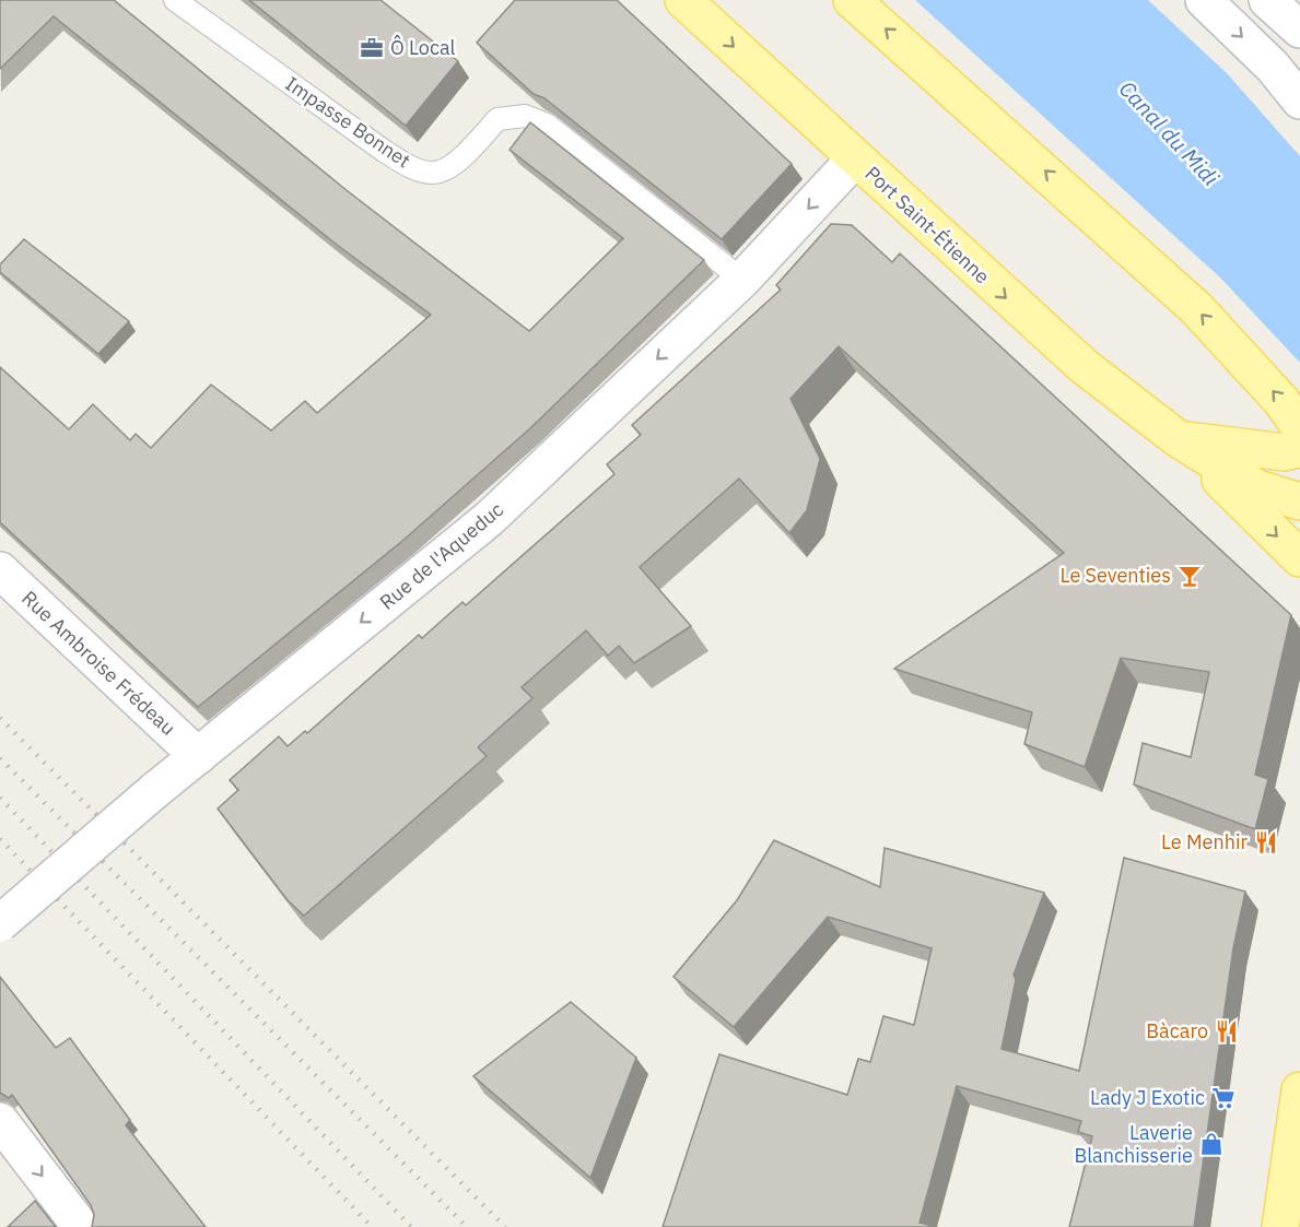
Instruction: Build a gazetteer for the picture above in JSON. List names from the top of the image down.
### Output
{
  "streets": {
    "main road": ["Port Saint-Étienne"],
    "street": ["Rue de l'Aqueduc", "Rue Ambroise Frédeau"],
    "lane": ["Impasse Bonnet"]
  },
  "crossings": [
    ["Impasse Bonnet", "Rue de l'Aqueduc"],
    ["Port Saint-Étienne", "Rue de l'Aqueduc"],
    ["Rue de l'Aqueduc", "Rue Ambroise Frédeau"]
  ],
  "one_way": ["Rue de l'Aqueduc"],
  "water": ["Canal du Midi"],
  "places": {
    "office": ["Ô Local"],
    "bar": ["Le Seventies"],
    "restaurant": ["Le Menhir", "Bàcaro"],
    "supermarket": ["Lady J Exotic"],
    "shop": ["Laverie Blanchisserie"]
  }
}
